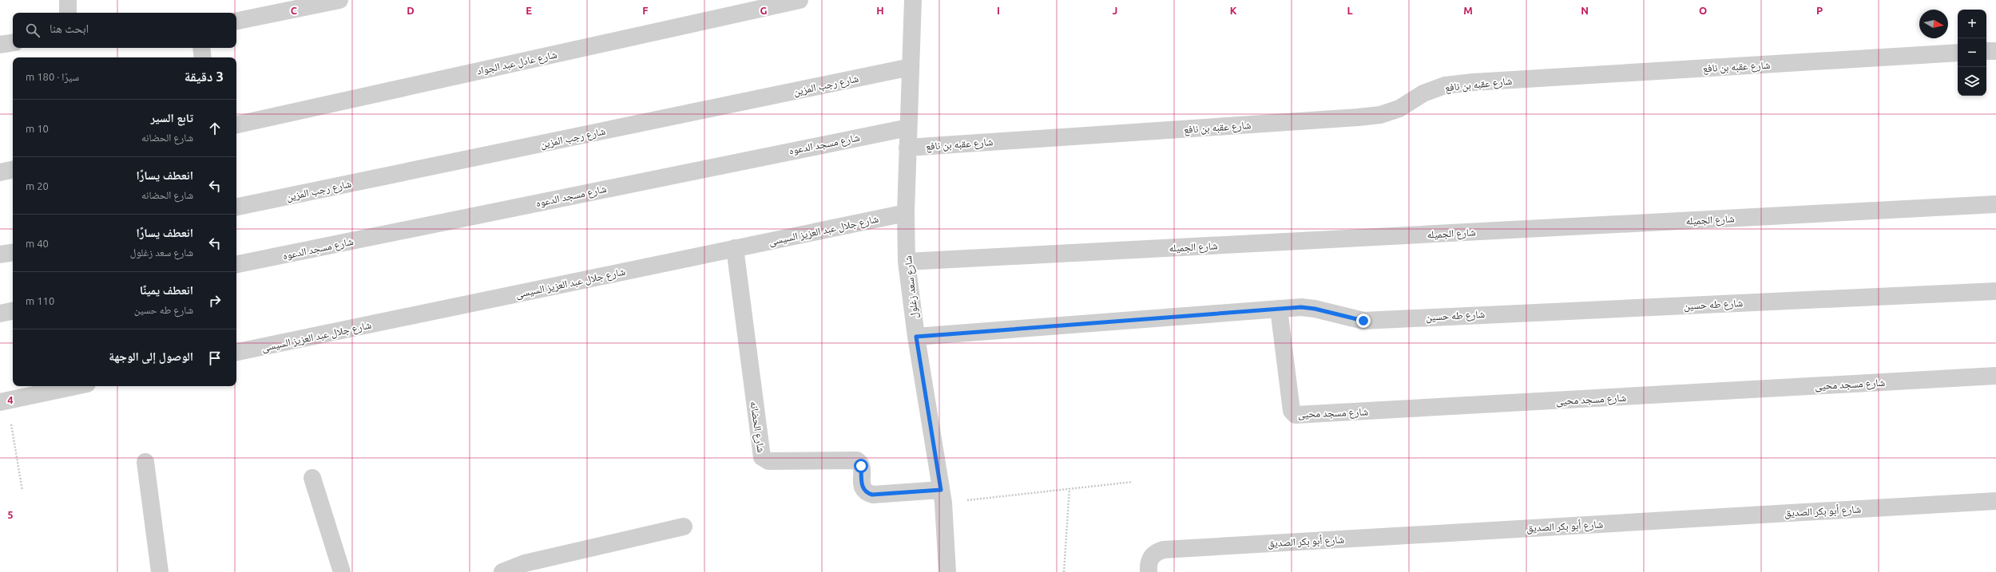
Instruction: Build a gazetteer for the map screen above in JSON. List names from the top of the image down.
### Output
{
  "streets": {
    "street": [
      "شارع عادل عبد الجواد",
      "شارع عقبه بن نافع",
      "شارع رجب المزين",
      "شارع مسجد الدعوه",
      "شارع الجميله",
      "شارع جلال عبد العزيز السيسى",
      "شارع سعد زغلول",
      "شارع طه حسين",
      "شارع مسجد محيى",
      "شارع الحضانه",
      "شارع أبو بكر الصديق"
    ]
  },
  "crossings": [
    ["شارع عقبه بن نافع", "شارع سعد زغلول"],
    ["شارع رجب المزين", "شارع سعد زغلول"],
    ["شارع مسجد الدعوه", "شارع سعد زغلول"],
    ["شارع الجميله", "شارع سعد زغلول"],
    ["شارع جلال عبد العزيز السيسى", "شارع سعد زغلول"],
    ["شارع جلال عبد العزيز السيسى", "شارع الحضانه"],
    ["شارع سعد زغلول", "شارع طه حسين"],
    ["شارع سعد زغلول", "شارع الحضانه"],
    ["شارع طه حسين", "شارع مسجد محيى"]
  ],
  "north": "right",
  "page": {
    "map_buttons": ["+", "−"],
    "search": "ابحث هنا",
    "heading": ["3 دقيقة", "سيرًا · 180 m"],
    "list": [
      ["تابع السير", "شارع الحضانه", "10 m"],
      ["انعطف يسارًا", "شارع الحضانه", "20 m"],
      ["انعطف يسارًا", "شارع سعد زغلول", "40 m"],
      ["انعطف يمينًا", "شارع طه حسين", "110 m"],
      "الوصول إلى الوجهة"
    ]
  },
  "grid": {
    "columns": [
      "C",
      "D",
      "E",
      "F",
      "G",
      "H",
      "I",
      "J",
      "K",
      "L",
      "M",
      "N",
      "O",
      "P"
    ],
    "rows": ["4", "5"]
  }
}
